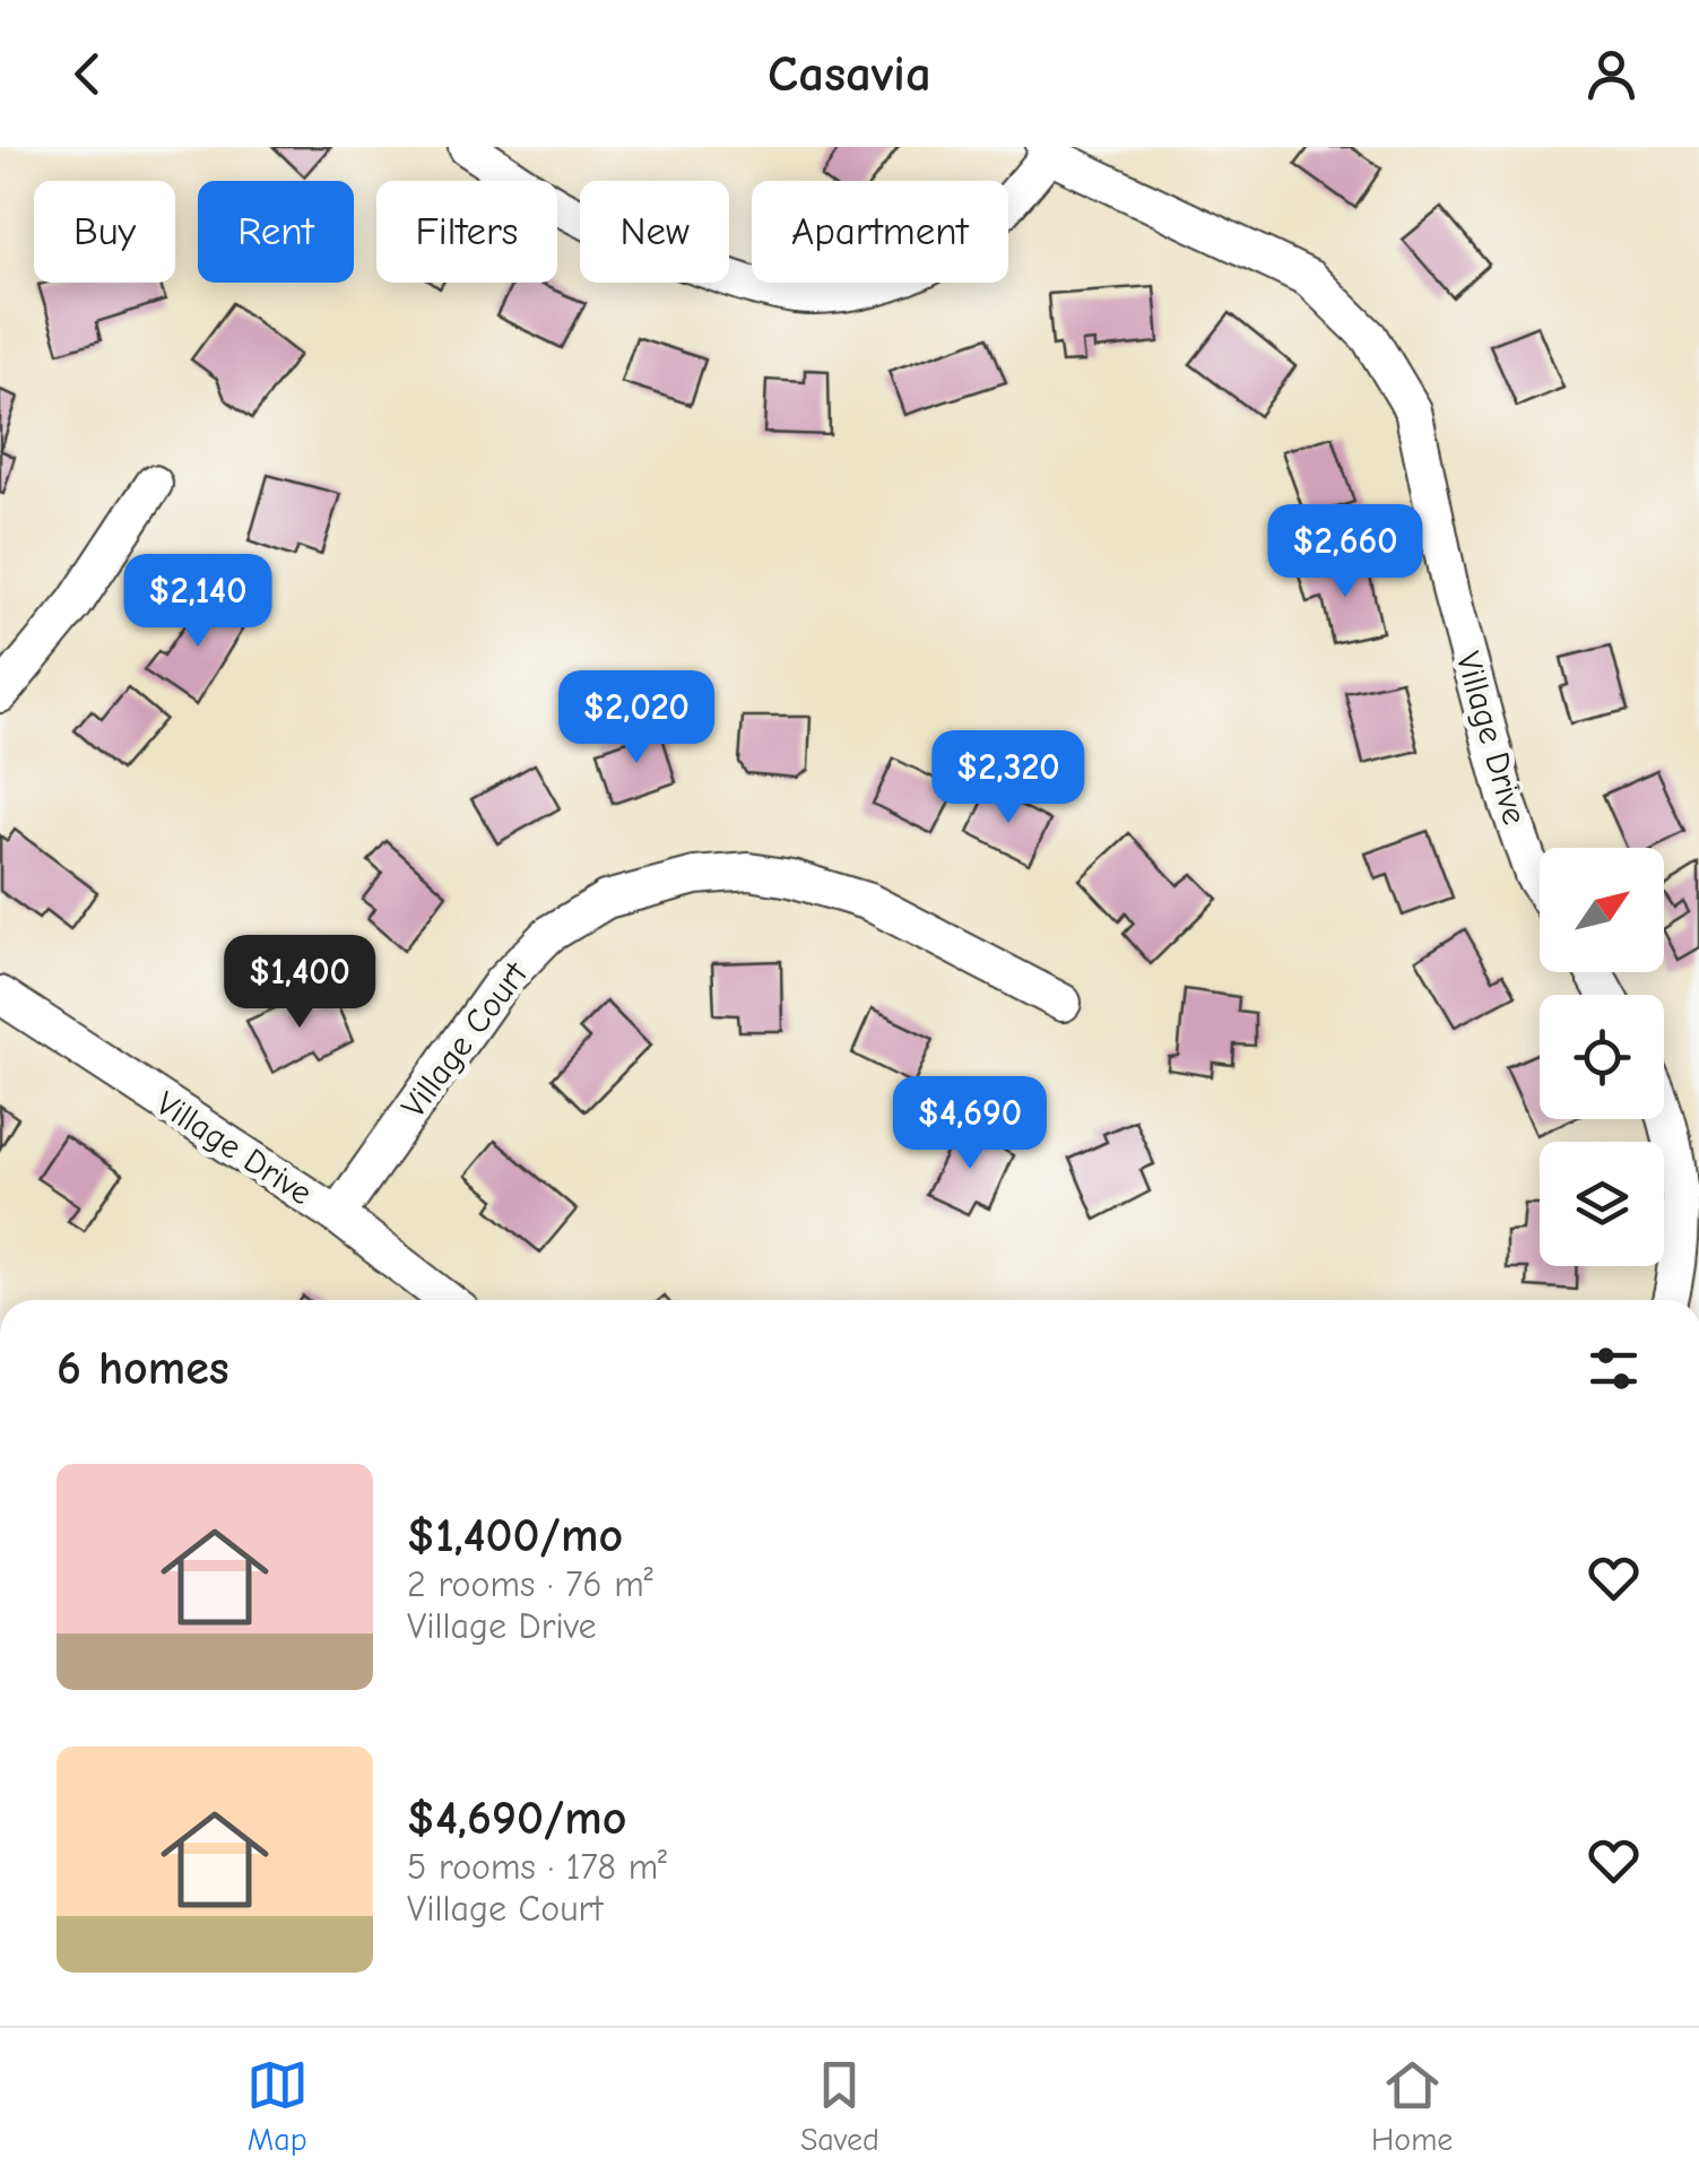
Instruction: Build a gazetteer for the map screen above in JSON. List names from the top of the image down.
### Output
{
  "streets": {
    "street": ["Village Drive", "Village Court"]
  },
  "crossings": [
    ["Village Drive", "Village Court"]
  ],
  "north": "top right",
  "page": {
    "header": "Casavia",
    "chip": [
      "Buy",
      "Rent",
      "Filters",
      "New",
      "Apartment"
    ],
    "price": [
      "$2,660",
      "$2,140",
      "$2,020",
      "$2,320",
      "$1,400",
      "$4,690"
    ],
    "heading": "6 homes",
    "list": [
      {
        "name": "$1,400/mo",
        "note": "2 rooms · 76 m² · Village Drive"
      },
      {
        "name": "$4,690/mo",
        "note": "5 rooms · 178 m² · Village Court"
      }
    ],
    "tabs": ["Map", "Saved", "Home"]
  }
}
